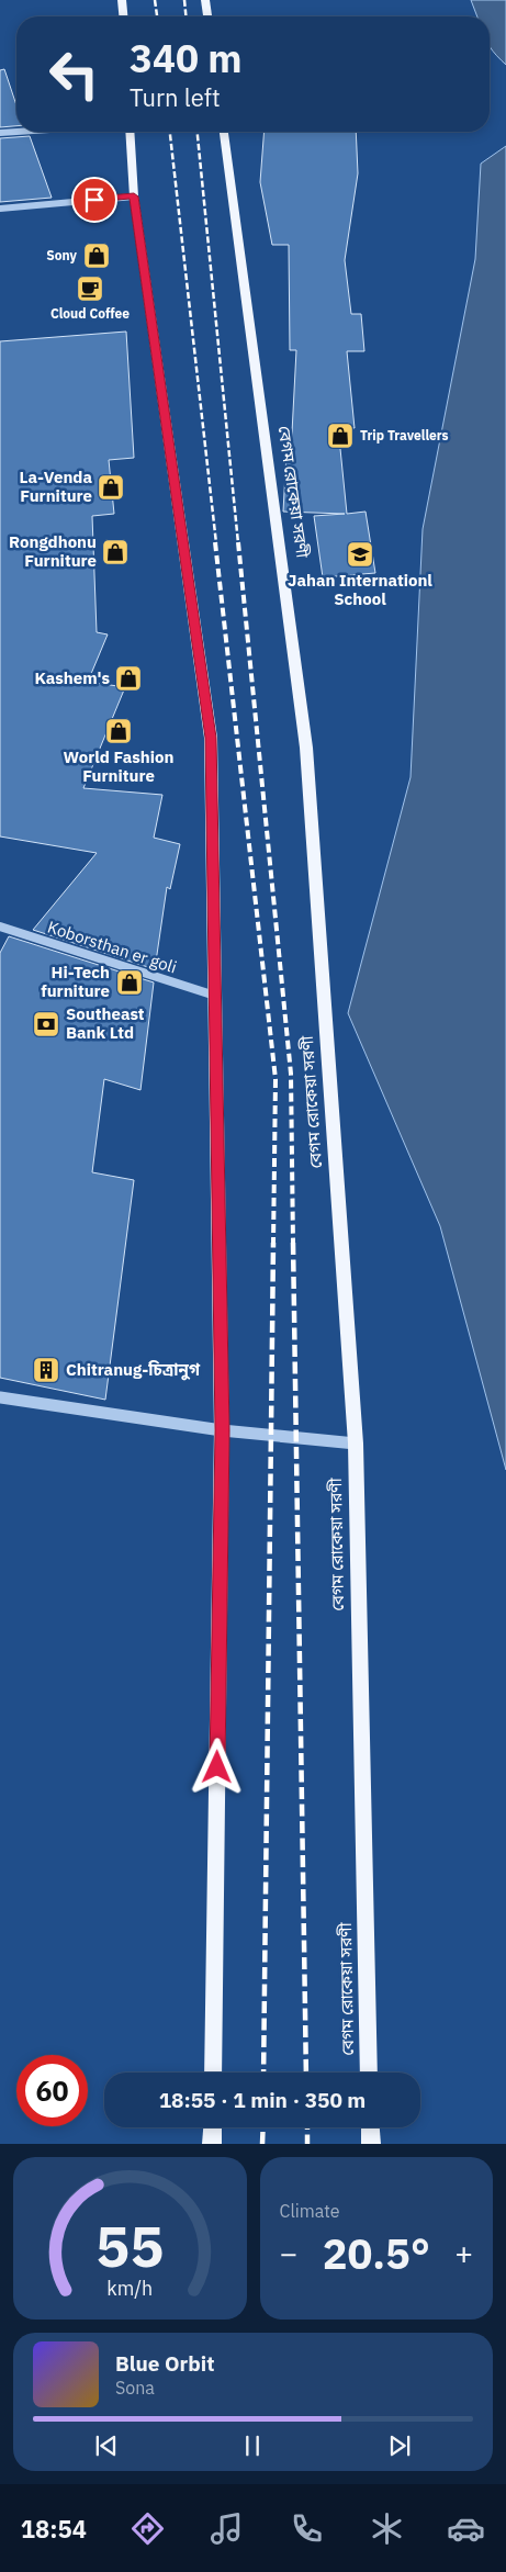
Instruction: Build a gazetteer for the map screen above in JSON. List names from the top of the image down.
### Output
{
  "streets": {
    "main road": ["বেগম রোকেয়া সরণী"],
    "street": ["Koborsthan er goli"]
  },
  "places": {
    "shop": [
      "Sony",
      "Trip Travellers",
      "La-Venda Furniture",
      "Rongdhonu Furniture",
      "Kashem's",
      "World Fashion Furniture",
      "Hi-Tech furniture"
    ],
    "cafe": ["Cloud Coffee"],
    "school or university": ["Jahan Internationl School"],
    "bank": ["Southeast Bank Ltd"],
    "building": ["Chitranug-চিত্রানুগ"]
  },
  "page": {
    "turn": ["340 m", "Turn left"],
    "limit": "60",
    "trip": "18:55 · 1 min · 350 m",
    "tile": "Climate",
    "heat": ["−", "20.5°", "+"],
    "song": ["Blue Orbit", "Sona"],
    "tabs": "18:54",
    "gauge": ["55", "km/h"]
  }
}
